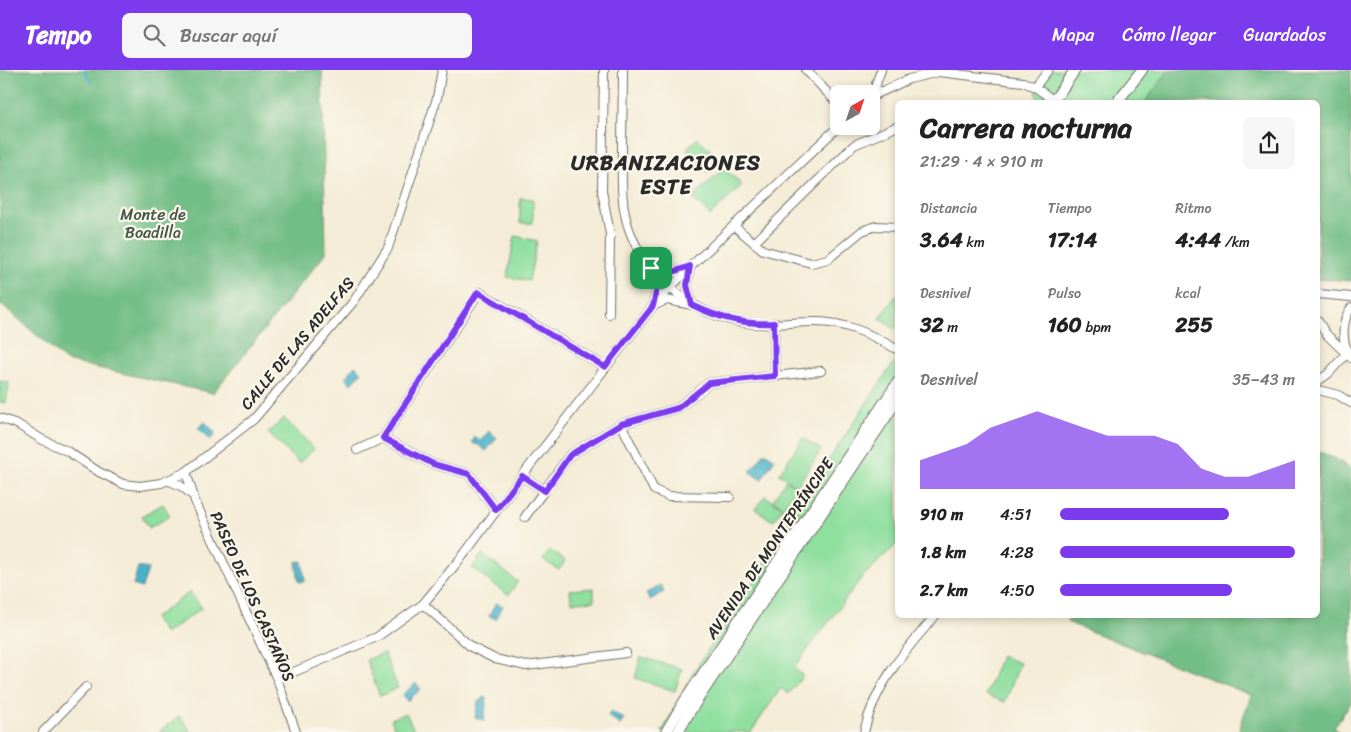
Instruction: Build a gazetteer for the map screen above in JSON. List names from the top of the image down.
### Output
{
  "streets": {
    "street": ["CALLE DE LAS ADELFAS", "AVENIDA DE MONTEPRÍNCIPE", "PASEO DE LOS CASTAÑOS"]
  },
  "crossings": [
    ["CALLE DE LAS ADELFAS", "PASEO DE LOS CASTAÑOS"]
  ],
  "districts": ["URBANIZACIONES ESTE"],
  "parks": ["Monte de Boadilla"],
  "north": "top right",
  "page": {
    "header": "Tempo",
    "search": "Buscar aquí",
    "nav": ["Mapa", "Cómo llegar", "Guardados"],
    "heading": ["Carrera nocturna", "21:29 · 4 × 910 m"],
    "stats": [
      ["Distancia", "3.64 km"],
      ["Tiempo", "17:14"],
      ["Ritmo", "4:44 /km"],
      ["Desnivel", "32 m"],
      ["Pulso", "160 bpm"],
      ["kcal", "255"]
    ],
    "chart": ["Desnivel", "35–43 m"],
    "list": [
      {
        "name": "910 m",
        "note": "4:51"
      },
      {
        "name": "1.8 km",
        "note": "4:28"
      },
      {
        "name": "2.7 km",
        "note": "4:50"
      }
    ]
  }
}
